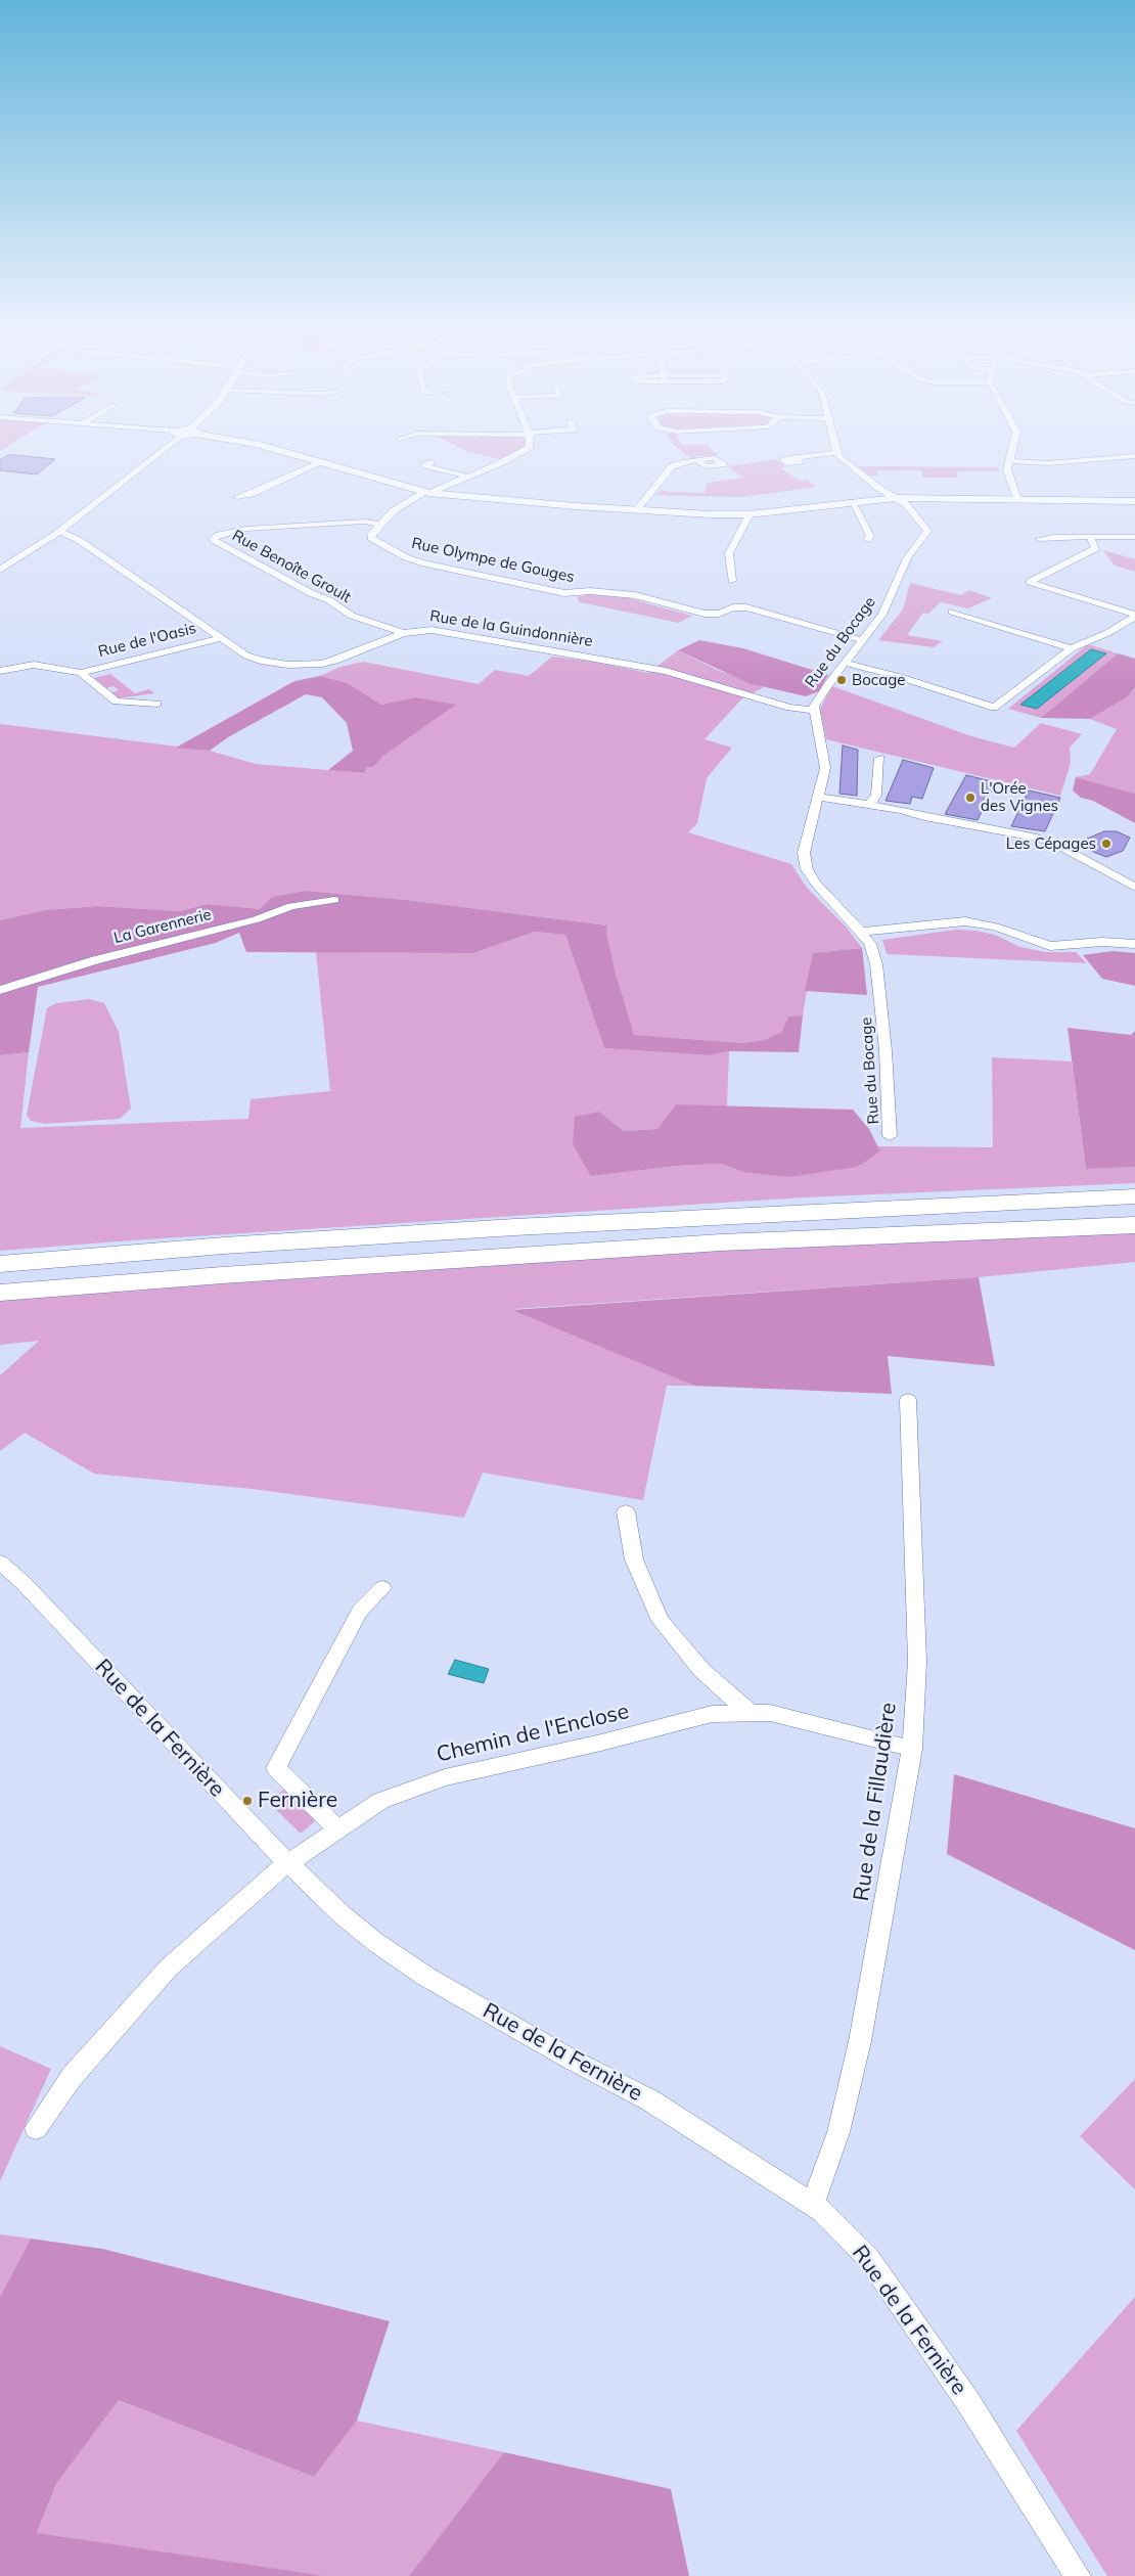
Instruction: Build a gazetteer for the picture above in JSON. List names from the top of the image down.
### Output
{
  "streets": {
    "street": [
      "Rue Olympe de Gouges",
      "Rue Benoîte Groult",
      "Rue de la Guindonnière",
      "Rue de l'Oasis",
      "Rue du Bocage",
      "La Garennerie",
      "Rue de la Fernière",
      "Chemin de l'Enclose",
      "Rue de la Fillaudière"
    ]
  },
  "crossings": [
    ["Rue Olympe de Gouges", "Rue Benoîte Groult"],
    ["Rue Olympe de Gouges", "Rue du Bocage"],
    ["Rue Benoîte Groult", "Rue de la Guindonnière"],
    ["Rue de la Guindonnière", "Rue de l'Oasis"],
    ["Rue de la Guindonnière", "Rue du Bocage"],
    ["Rue de la Fernière", "Chemin de l'Enclose"],
    ["Rue de la Fernière", "Rue de la Fillaudière"],
    ["Chemin de l'Enclose", "Rue de la Fillaudière"]
  ],
  "places": [
    "Bocage",
    "L'Orée des Vignes",
    "Les Cépages",
    "Fernière"
  ]
}
